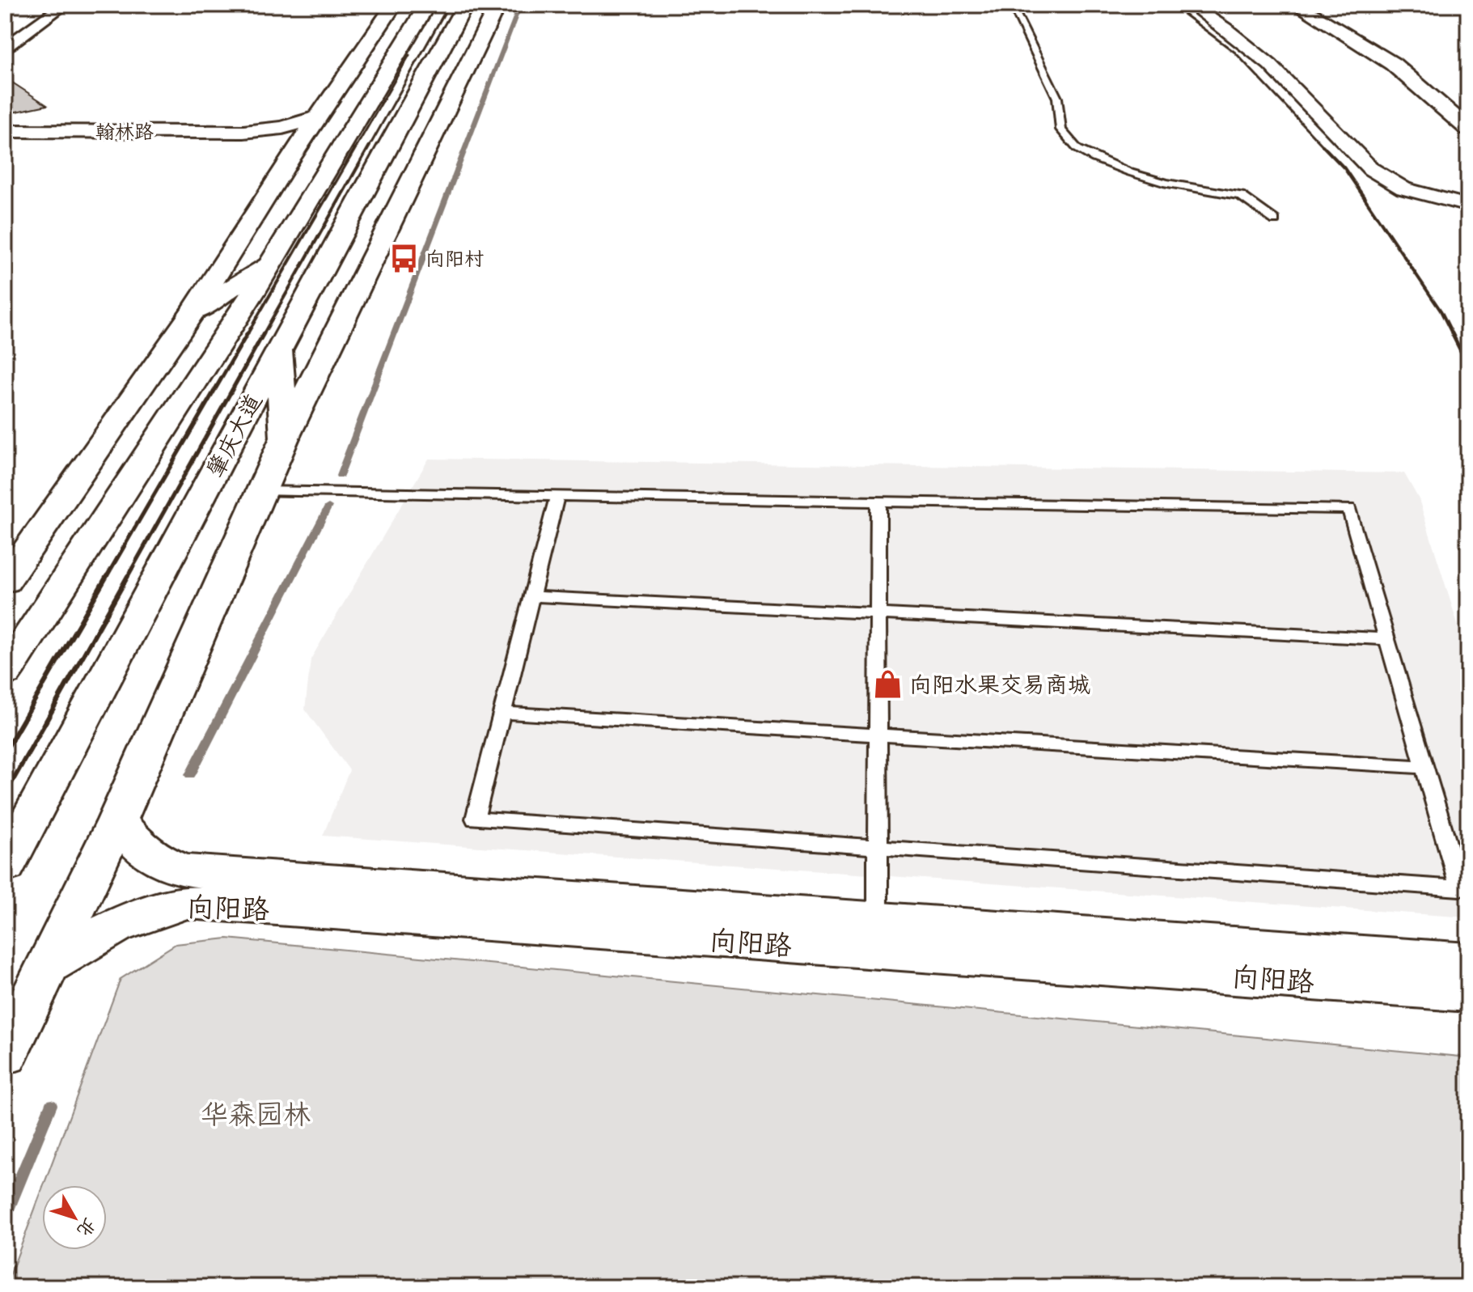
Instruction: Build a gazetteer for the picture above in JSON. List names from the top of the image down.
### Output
{
  "streets": {
    "main road": ["翰林路", "肇庆大道", "向阳路"]
  },
  "parks": ["华森园林"],
  "places": {
    "bus stop": ["向阳村"],
    "shop": ["向阳水果交易商城"]
  },
  "north": "bottom right"
}
